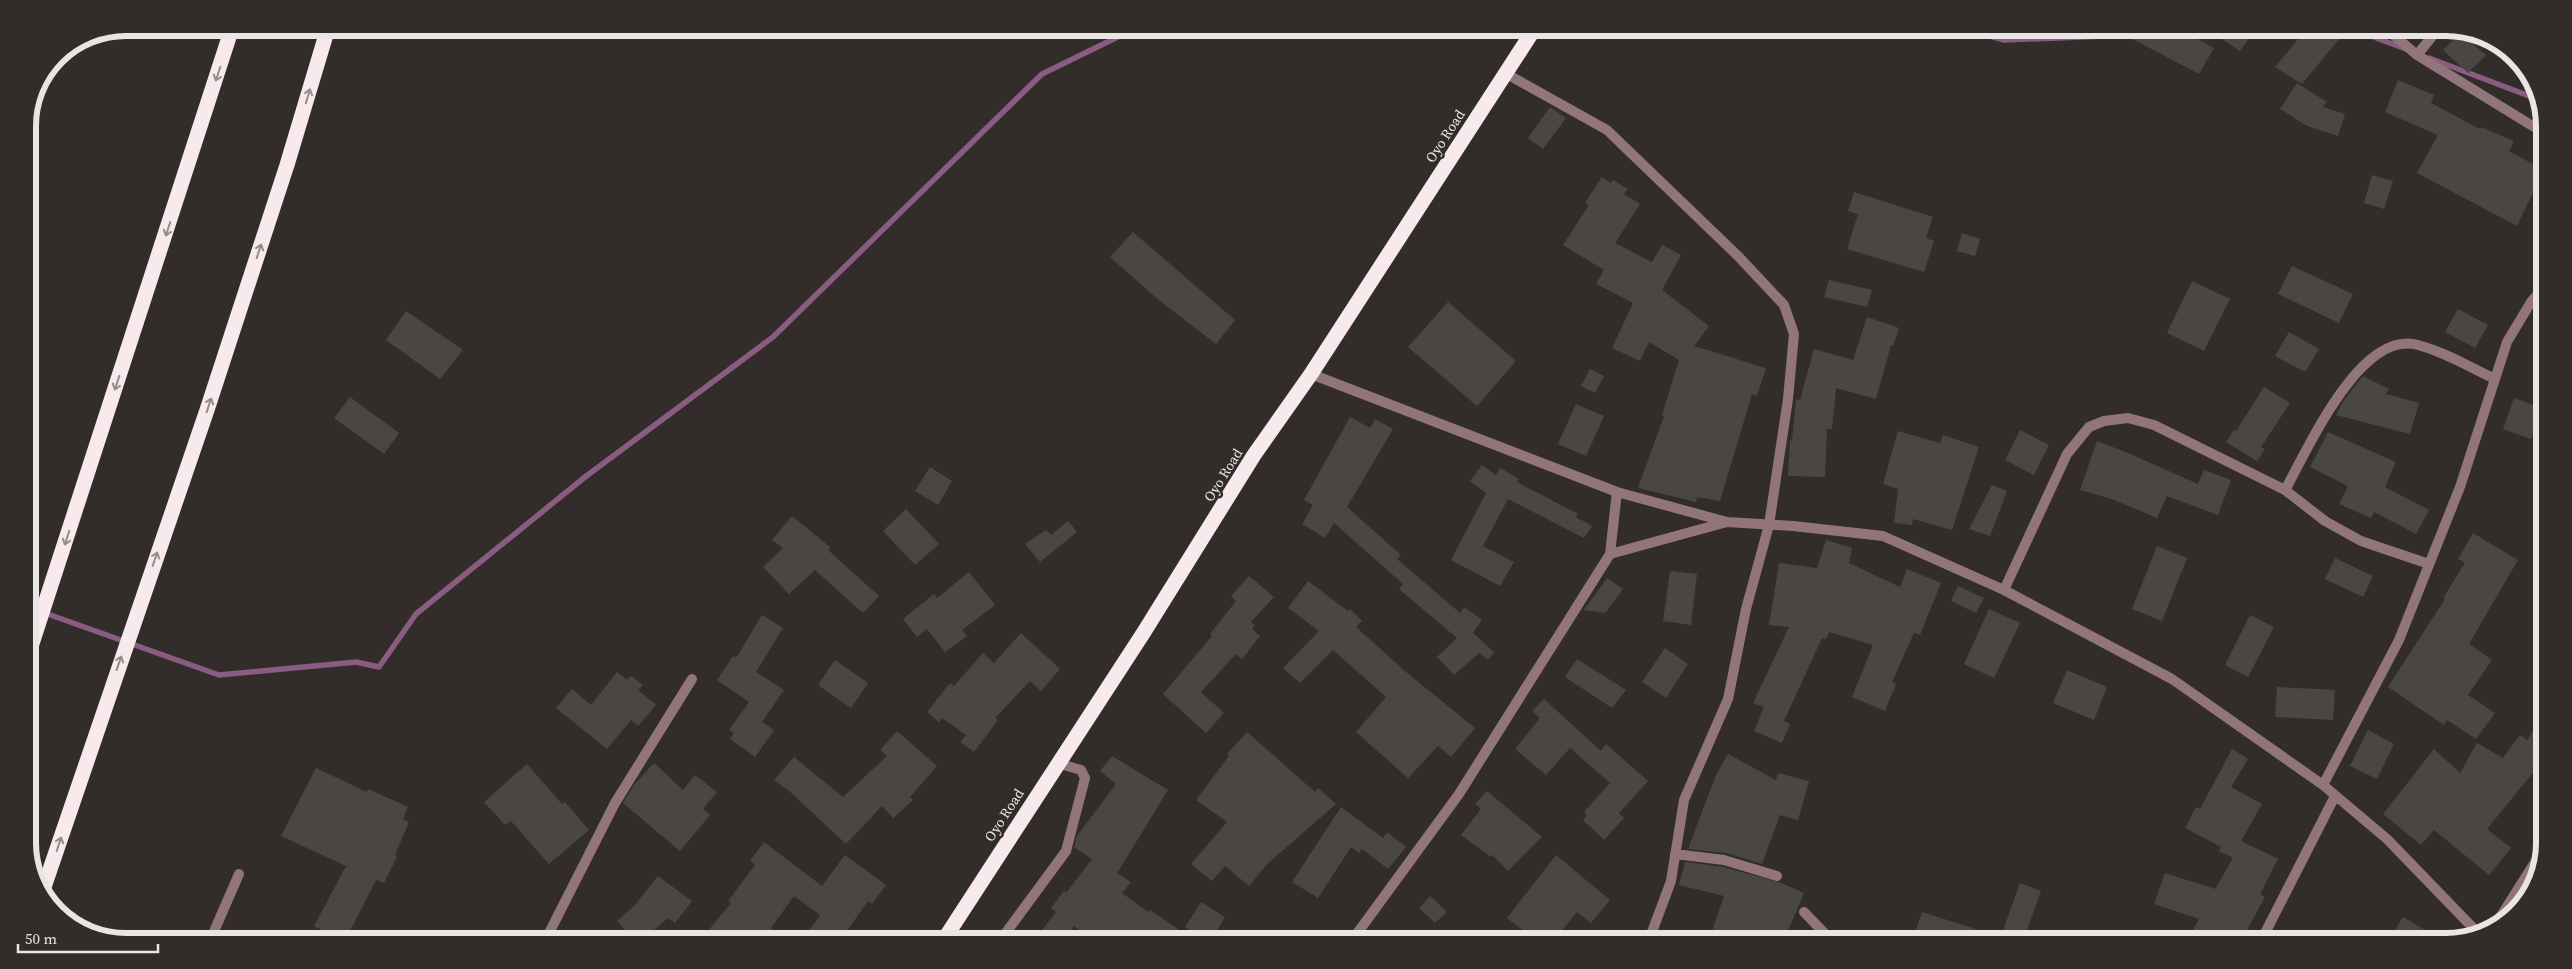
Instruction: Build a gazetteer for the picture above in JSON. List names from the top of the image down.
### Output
{
  "streets": {
    "highway": ["Oyo Road"]
  },
  "scale_bar": "50 m"
}
